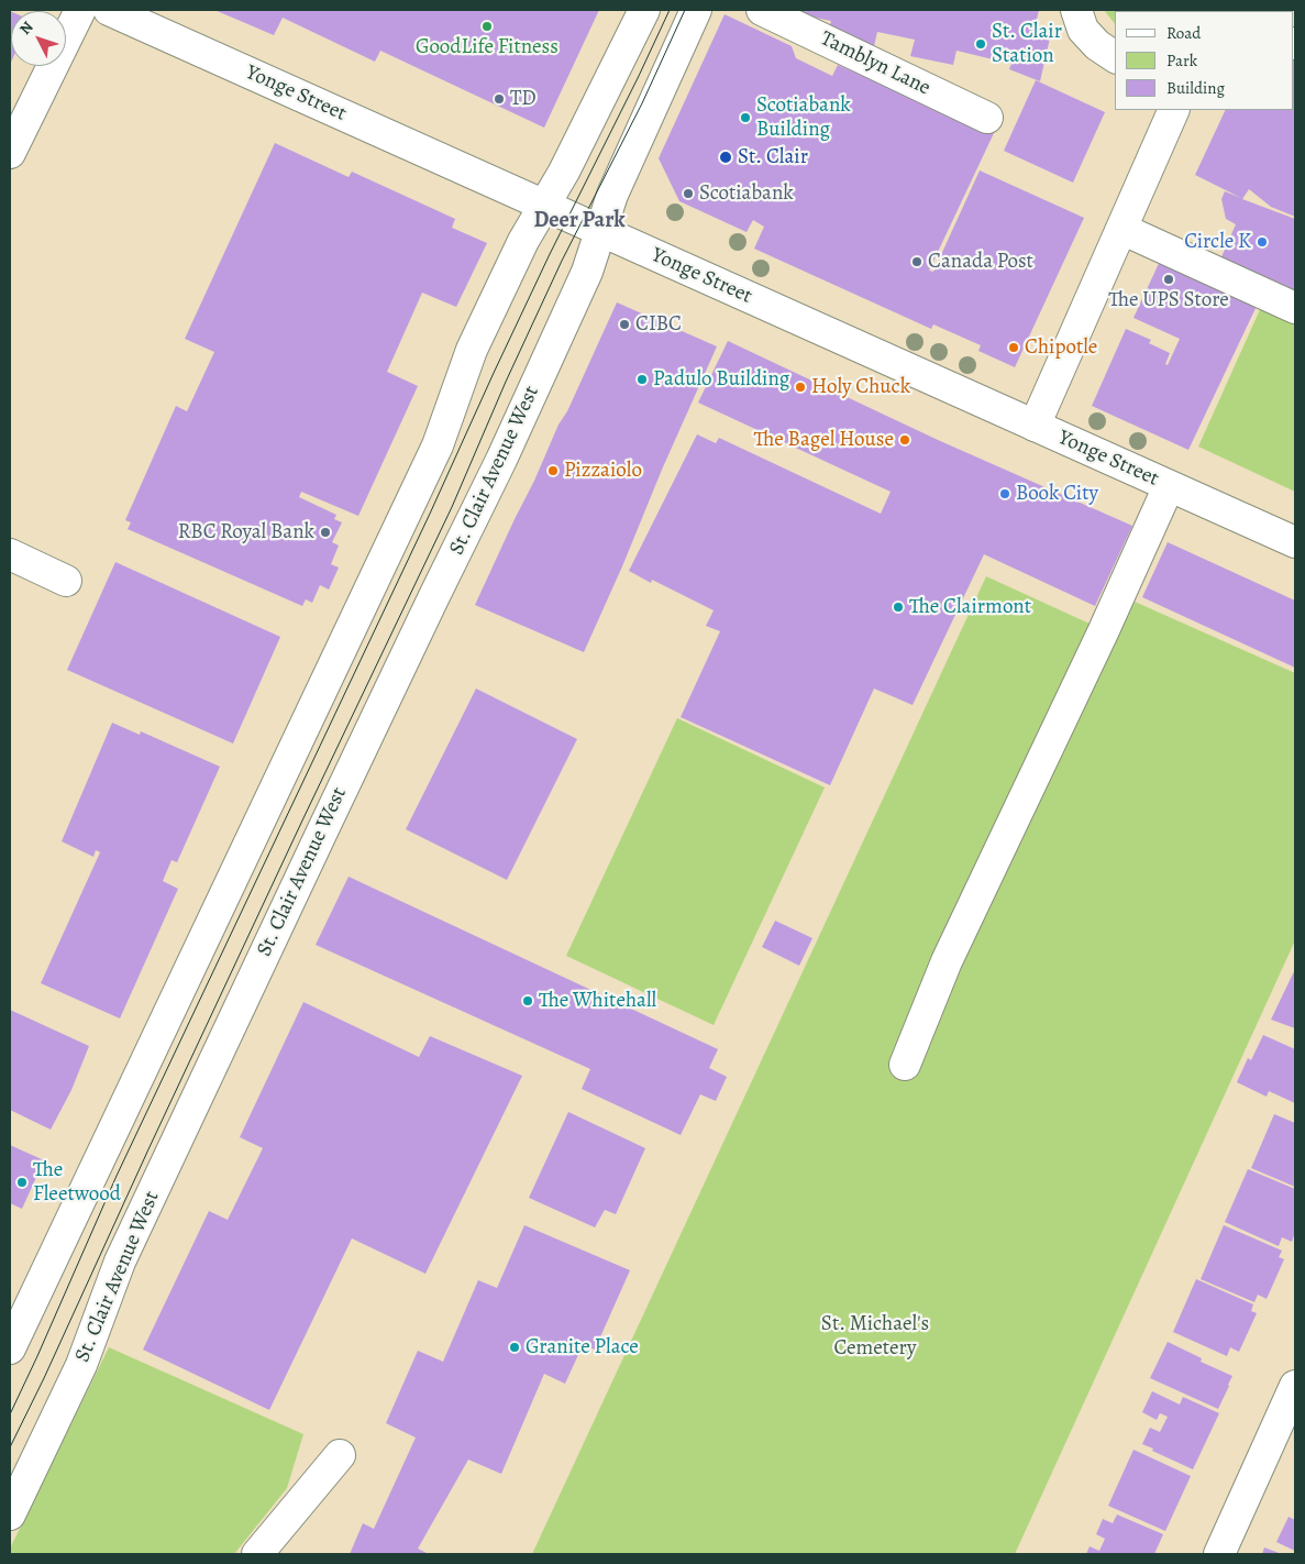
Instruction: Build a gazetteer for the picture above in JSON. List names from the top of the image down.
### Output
{
  "streets": {
    "main road": ["Tamblyn Lane", "Yonge Street", "St. Clair Avenue West"]
  },
  "crossings": [
    ["Yonge Street", "St. Clair Avenue West"]
  ],
  "districts": ["Deer Park"],
  "parks": ["St. Michael's Cemetery"],
  "places": [
    "GoodLife Fitness",
    "St. Clair Station",
    "TD",
    "Scotiabank Building",
    "St. Clair",
    "Scotiabank",
    "Circle K",
    "Canada Post",
    "The UPS Store",
    "CIBC",
    "Chipotle",
    "Padulo Building",
    "Holy Chuck",
    "The Bagel House",
    "Pizzaiolo",
    "Book City",
    "RBC Royal Bank",
    "The Clairmont",
    "The Whitehall",
    "The Fleetwood",
    "Granite Place"
  ],
  "legend": ["Road", "Park", "Building"],
  "north": "top left"
}
